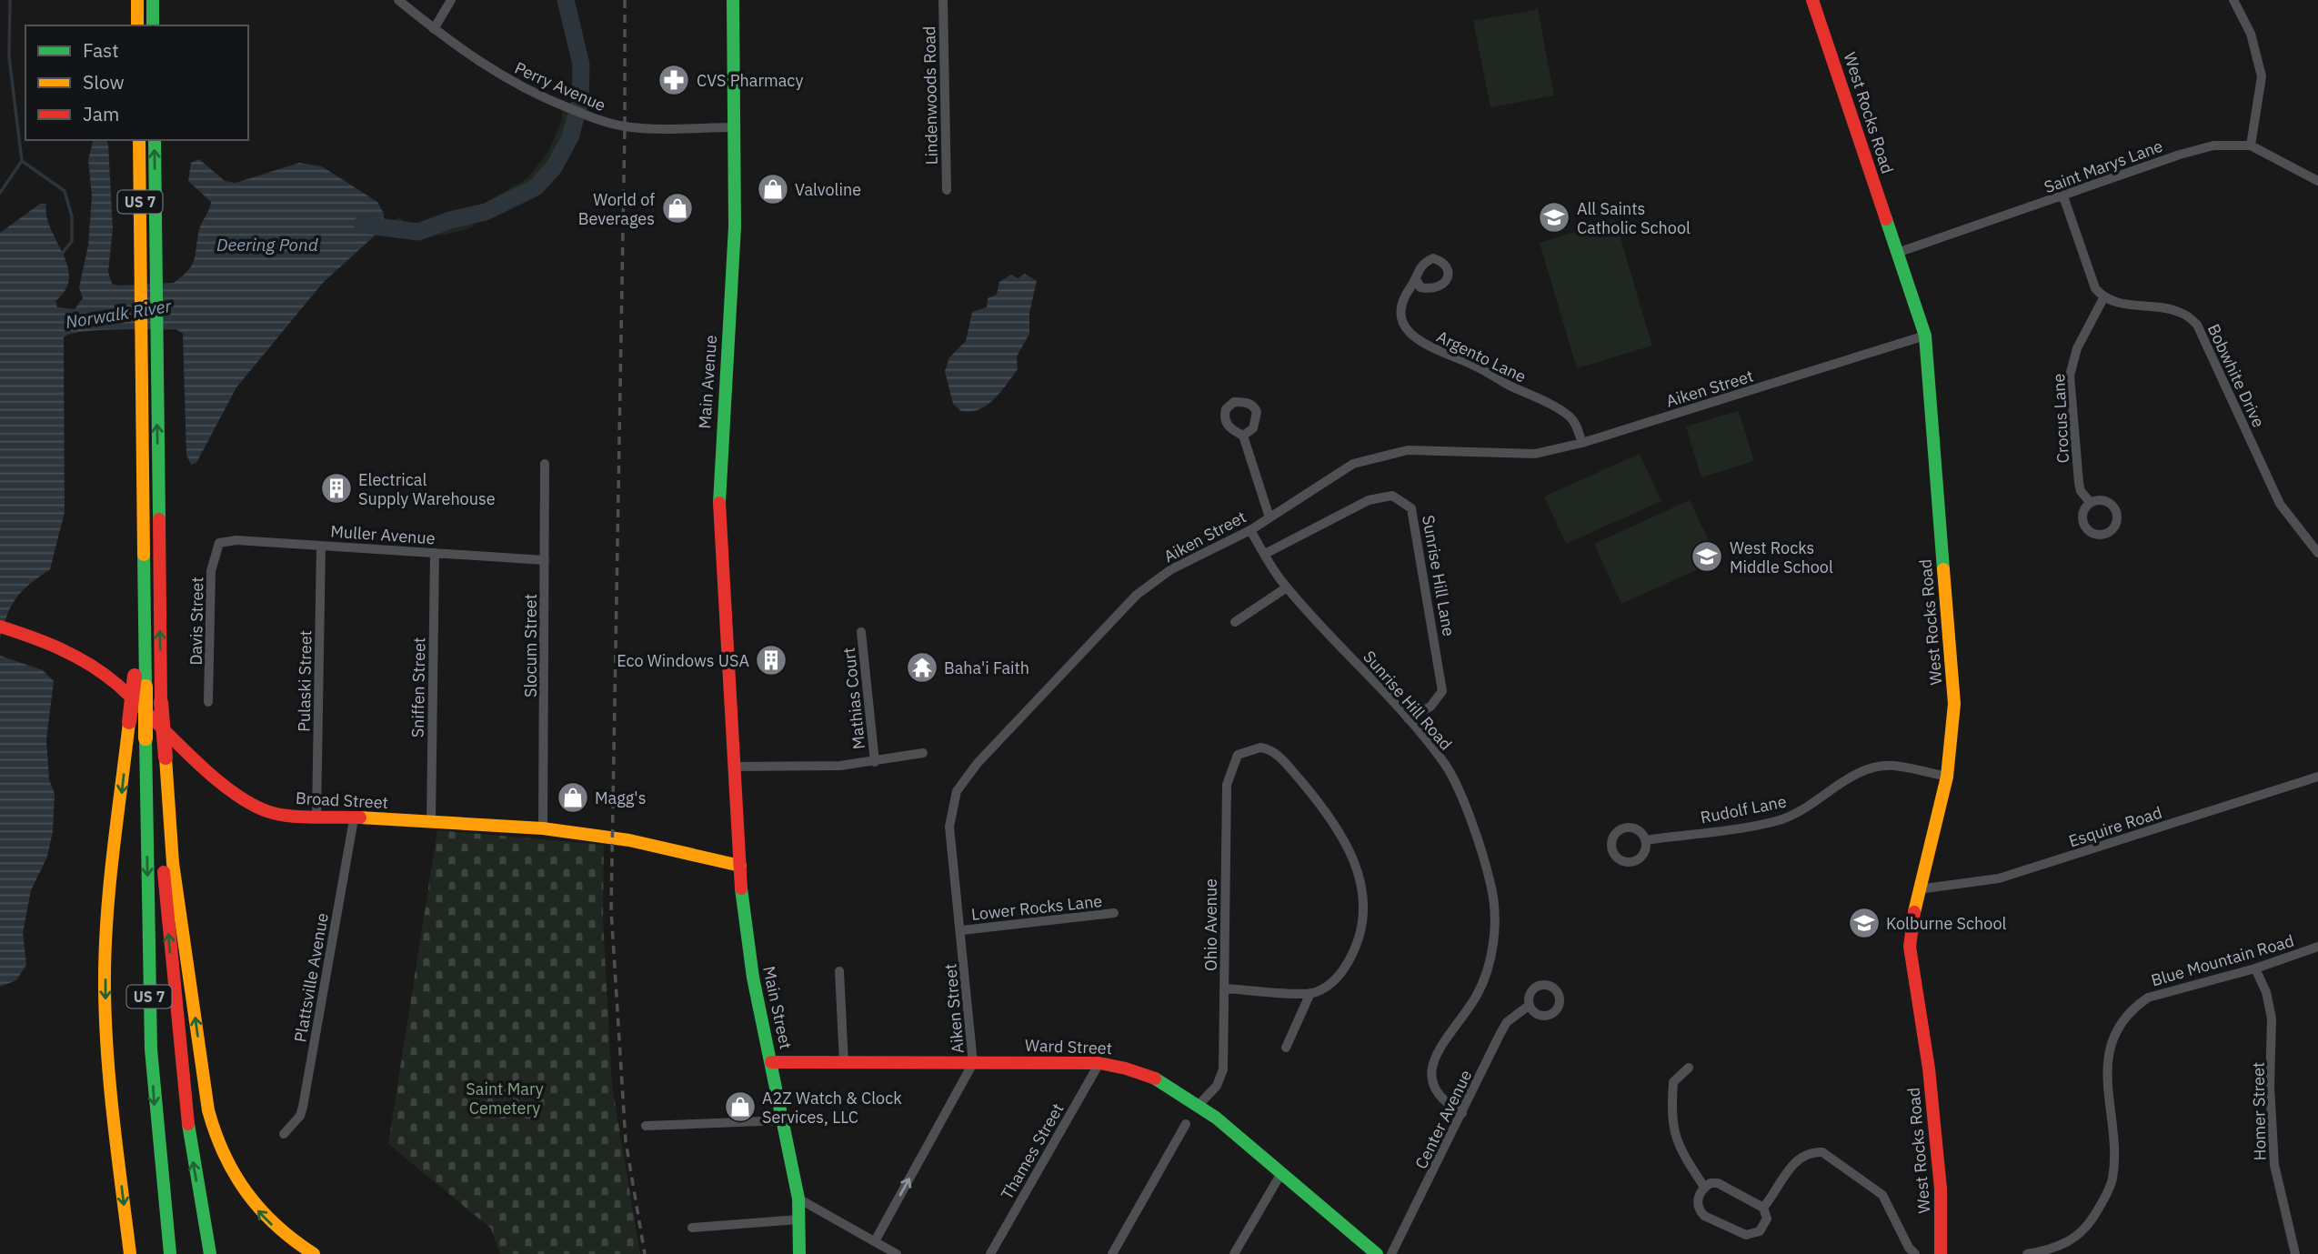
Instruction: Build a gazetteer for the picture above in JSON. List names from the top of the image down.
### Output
{
  "streets": {
    "main road": [
      "West Rocks Road",
      "US 7",
      "Main Avenue",
      "Broad Street",
      "Main Street",
      "Ward Street"
    ],
    "street": [
      "Perry Avenue",
      "Lindenwoods Road",
      "Saint Marys Lane",
      "Argento Lane",
      "Bobwhite Drive",
      "Aiken Street",
      "Crocus Lane",
      "Muller Avenue",
      "Sunrise Hill Lane",
      "Davis Street",
      "Slocum Street",
      "Pulaski Street",
      "Sniffen Street",
      "Mathias Court",
      "Sunrise Hill Road",
      "Rudolf Lane",
      "Esquire Road",
      "Lower Rocks Lane",
      "Ohio Avenue",
      "Blue Mountain Road",
      "Plattsville Avenue",
      "Homer Street",
      "Center Avenue",
      "Thames Street"
    ]
  },
  "crossings": [
    ["Perry Avenue", "Main Avenue"],
    ["West Rocks Road", "Saint Marys Lane"],
    ["West Rocks Road", "Aiken Street"],
    ["West Rocks Road", "Rudolf Lane"],
    ["West Rocks Road", "Esquire Road"],
    ["Argento Lane", "Aiken Street"],
    ["Bobwhite Drive", "Crocus Lane"],
    ["Main Avenue", "Main Street"],
    ["Aiken Street", "Sunrise Hill Road"],
    ["Aiken Street", "Lower Rocks Lane"],
    ["Aiken Street", "Ward Street"],
    ["Muller Avenue", "Davis Street"],
    ["Muller Avenue", "Slocum Street"],
    ["Muller Avenue", "Pulaski Street"],
    ["Muller Avenue", "Sniffen Street"],
    ["Sunrise Hill Lane", "Sunrise Hill Road"],
    ["Slocum Street", "Broad Street"],
    ["Pulaski Street", "Broad Street"],
    ["Sniffen Street", "Broad Street"],
    ["Sunrise Hill Road", "Center Avenue"],
    ["Broad Street", "Plattsville Avenue"],
    ["Broad Street", "Main Street"],
    ["Ohio Avenue", "Ward Street"],
    ["Blue Mountain Road", "Homer Street"],
    ["Main Street", "Ward Street"],
    ["Ward Street", "Thames Street"]
  ],
  "water": ["Deering Pond", "Norwalk River"],
  "parks": ["Saint Mary Cemetery"],
  "places": {
    "pharmacy": ["CVS Pharmacy"],
    "shop": [
      "Valvoline",
      "World of Beverages",
      "Magg's",
      "A2Z Watch & Clock Services, LLC"
    ],
    "school or university": ["All Saints Catholic School", "West Rocks Middle School", "Kolburne School"],
    "building": ["Electrical Supply Warehouse", "Eco Windows USA"],
    "temple": ["Baha'i Faith"]
  },
  "legend": ["Fast", "Slow", "Jam"]
}
